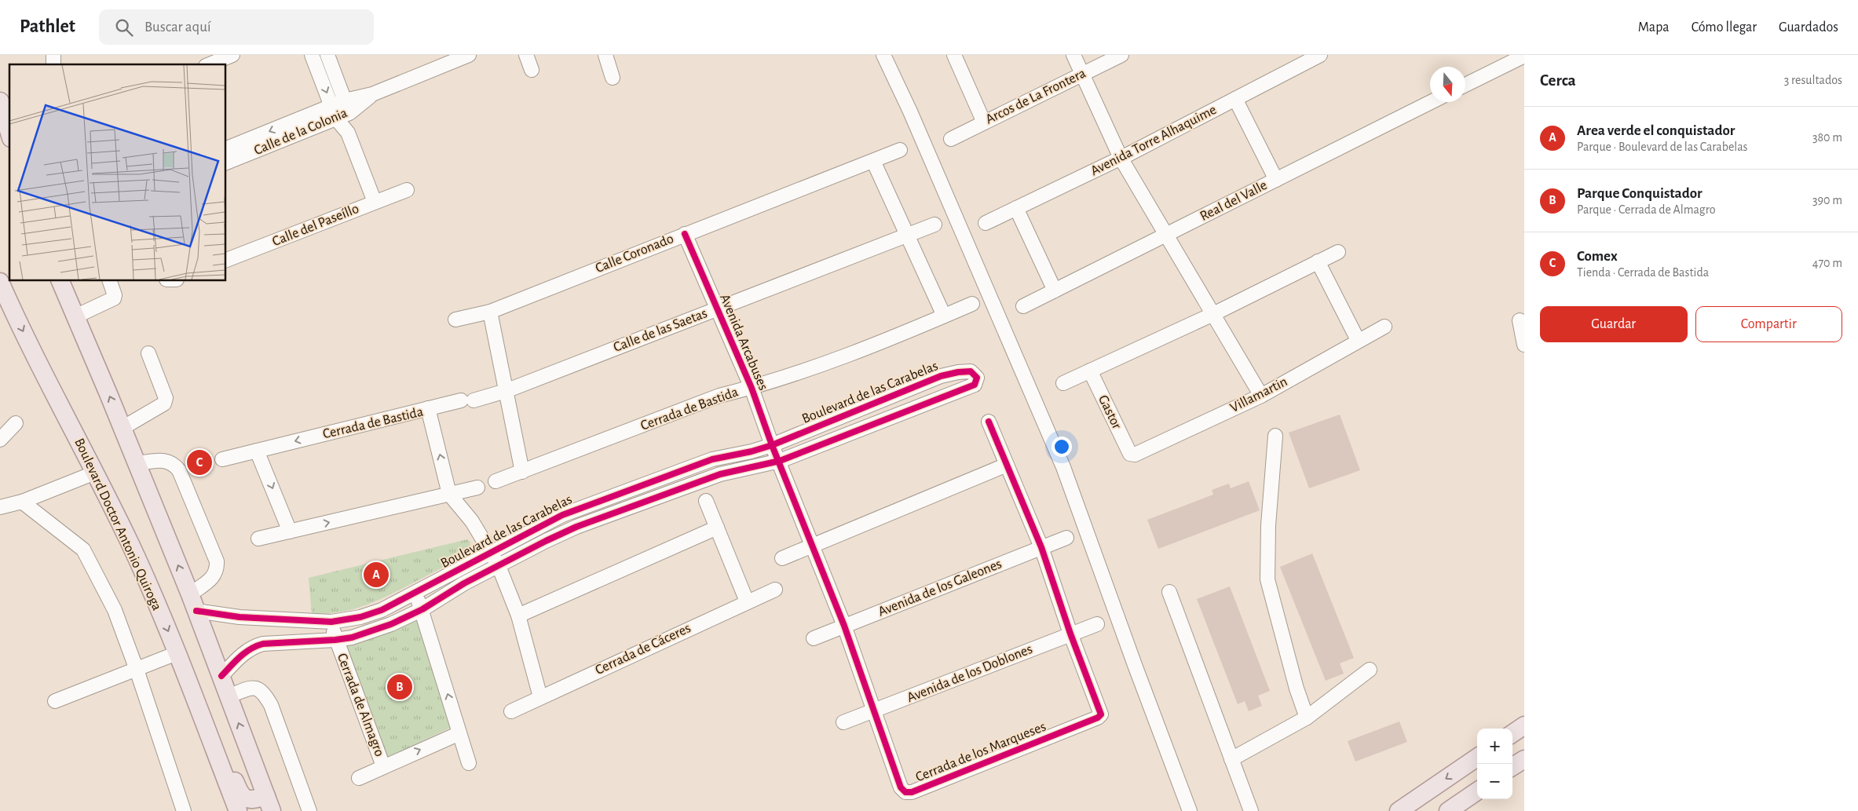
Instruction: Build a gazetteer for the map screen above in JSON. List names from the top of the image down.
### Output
{
  "streets": {
    "main road": ["Boulevard Doctor Antonio Quiroga"],
    "street": [
      "Arcos de La Frontera",
      "Calle de la Colonia",
      "Avenida Torre Alhaquime",
      "Real del Valle",
      "Calle del Paseíllo",
      "Calle Coronado",
      "Calle de las Saetas",
      "Avenida Arcabuses",
      "Boulevard de las Carabelas",
      "Villamartin",
      "Cerrada de Bastida",
      "Gastor",
      "Avenida de los Galeones",
      "Cerrada de Cáceres",
      "Avenida de los Doblones",
      "Cerrada de Almagro",
      "Cerrada de los Marqueses"
    ]
  },
  "crossings": [
    ["Calle Coronado", "Avenida Arcabuses"],
    ["Calle de las Saetas", "Avenida Arcabuses"],
    ["Calle de las Saetas", "Cerrada de Bastida"],
    ["Avenida Arcabuses", "Boulevard de las Carabelas"],
    ["Avenida Arcabuses", "Cerrada de Bastida"],
    ["Avenida Arcabuses", "Cerrada de los Marqueses"],
    ["Boulevard de las Carabelas", "Cerrada de Bastida"],
    ["Boulevard de las Carabelas", "Cerrada de Almagro"],
    ["Boulevard de las Carabelas", "Cerrada de los Marqueses"],
    ["Villamartin", "Gastor"],
    ["Avenida de los Galeones", "Cerrada de los Marqueses"],
    ["Avenida de los Doblones", "Cerrada de los Marqueses"]
  ],
  "north": "bottom",
  "page": {
    "header": "Pathlet",
    "search": "Buscar aquí",
    "nav": ["Mapa", "Cómo llegar", "Guardados"],
    "heading": ["Cerca", "3 resultados"],
    "list": [
      {
        "mark": "A",
        "name": "Area verde el conquistador",
        "note": "Parque · Boulevard de las Carabelas",
        "value": "380 m"
      },
      {
        "mark": "B",
        "name": "Parque Conquistador",
        "note": "Parque · Cerrada de Almagro",
        "value": "390 m"
      },
      {
        "mark": "C",
        "name": "Comex",
        "note": "Tienda · Cerrada de Bastida",
        "value": "470 m"
      }
    ],
    "buttons": ["Guardar", "Compartir"],
    "pins": ["C", "A", "B"],
    "map_buttons": ["+", "−"]
  }
}
